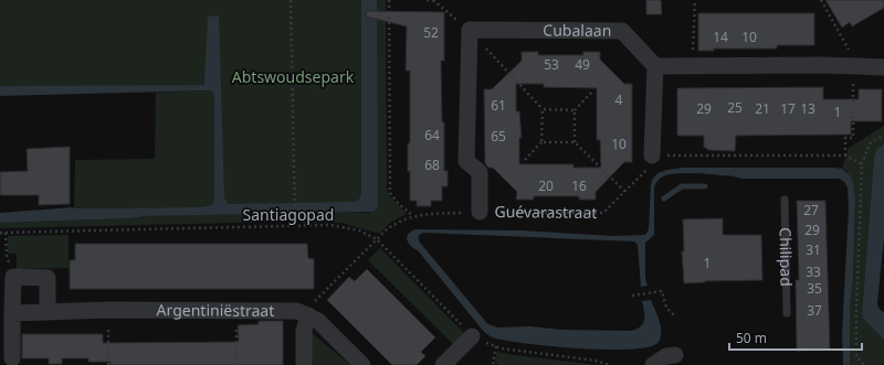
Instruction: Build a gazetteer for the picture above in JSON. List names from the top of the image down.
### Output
{
  "streets": {
    "street": ["Cubalaan", "Argentiniëstraat"],
    "lane": ["Chilipad"],
    "path": ["Guévarastraat", "Santiagopad"]
  },
  "crossings": [
    ["Guévarastraat", "Santiagopad"],
    ["Guévarastraat", "Argentiniëstraat"]
  ],
  "parks": ["Abtswoudsepark"],
  "house_numbers": [
    "52",
    "14",
    "10",
    "53",
    "49",
    "4",
    "61",
    "25",
    "29",
    "21",
    "17",
    "13",
    "1",
    "64",
    "65",
    "10",
    "68",
    "20",
    "16",
    "27",
    "29",
    "31",
    "1",
    "33",
    "35",
    "37"
  ],
  "scale_bar": "50 m"
}
